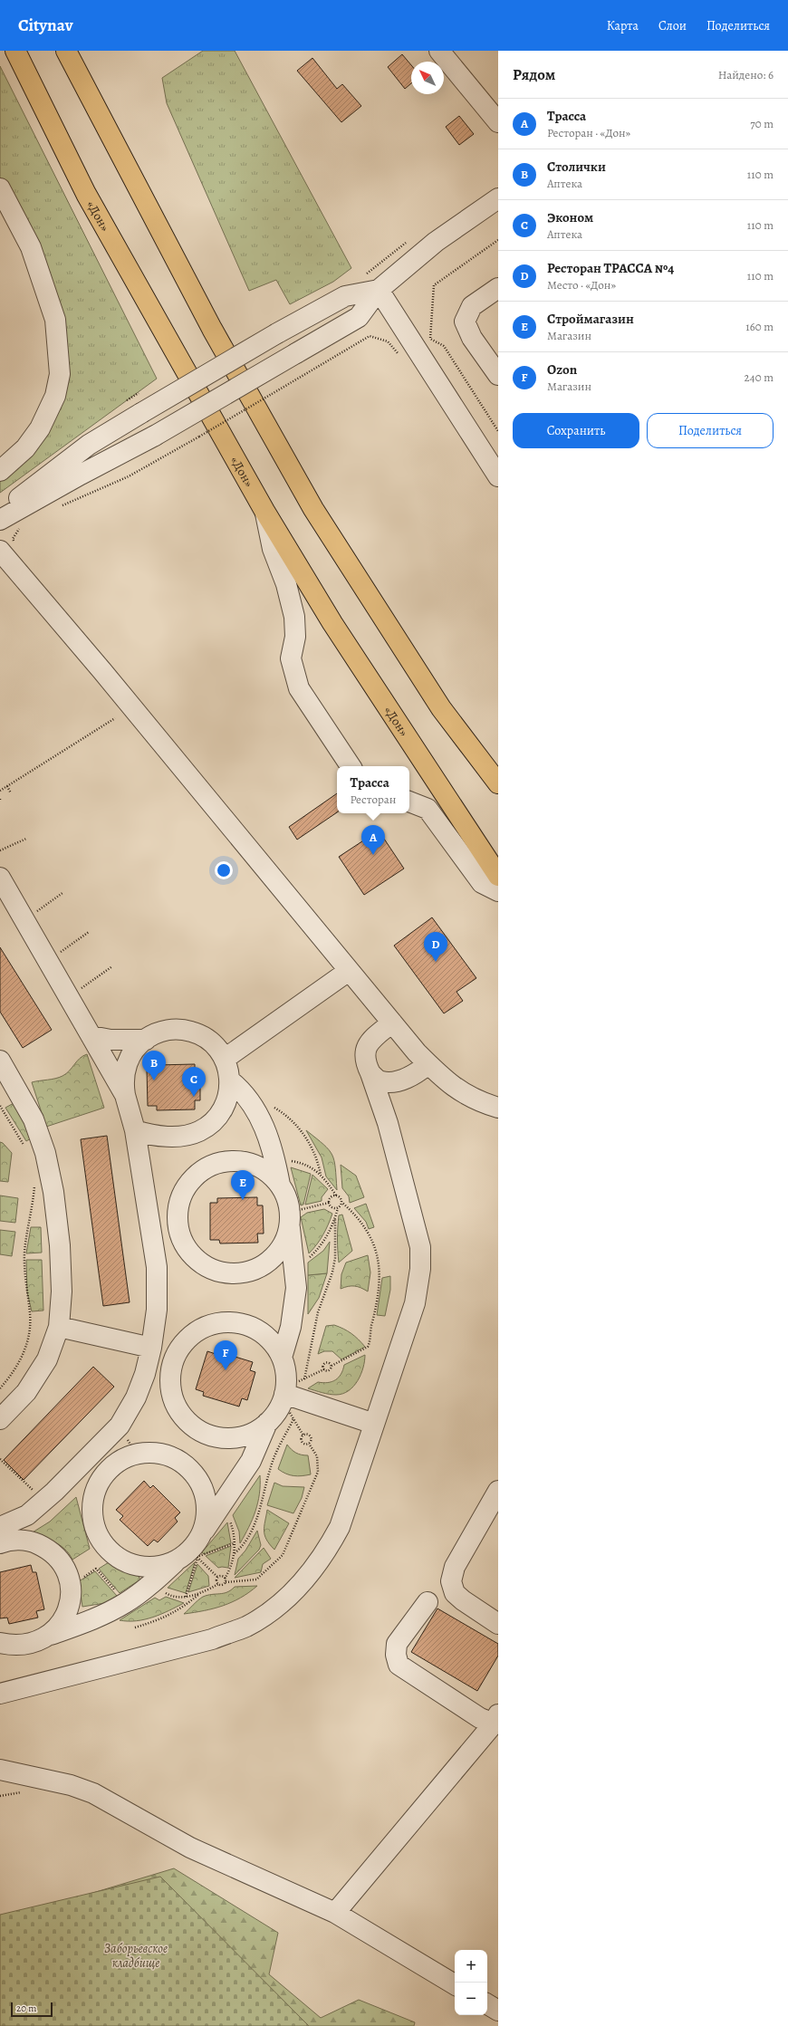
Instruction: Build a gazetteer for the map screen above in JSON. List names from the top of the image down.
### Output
{
  "streets": {
    "highway": ["«Дон»"]
  },
  "parks": ["Заборьевское кладбище"],
  "scale_bar": "20 m",
  "north": "top left",
  "page": {
    "header": "Citynav",
    "nav": ["Карта", "Слои", "Поделиться"],
    "heading": ["Рядом", "Найдено: 6"],
    "list": [
      {
        "mark": "A",
        "name": "Трасса",
        "note": "Ресторан · «Дон»",
        "value": "70 m"
      },
      {
        "mark": "B",
        "name": "Столички",
        "note": "Аптека",
        "value": "110 m"
      },
      {
        "mark": "C",
        "name": "Эконом",
        "note": "Аптека",
        "value": "110 m"
      },
      {
        "mark": "D",
        "name": "Ресторан ТРАССА №4",
        "note": "Место · «Дон»",
        "value": "110 m"
      },
      {
        "mark": "E",
        "name": "Строймагазин",
        "note": "Магазин",
        "value": "160 m"
      },
      {
        "mark": "F",
        "name": "Ozon",
        "note": "Магазин",
        "value": "240 m"
      }
    ],
    "buttons": ["Сохранить", "Поделиться"],
    "popup": ["Трасса", "Ресторан"],
    "pins": [
      "A",
      "D",
      "B",
      "C",
      "E",
      "F"
    ],
    "map_buttons": ["+", "−"],
    "scale": "20 m"
  }
}
